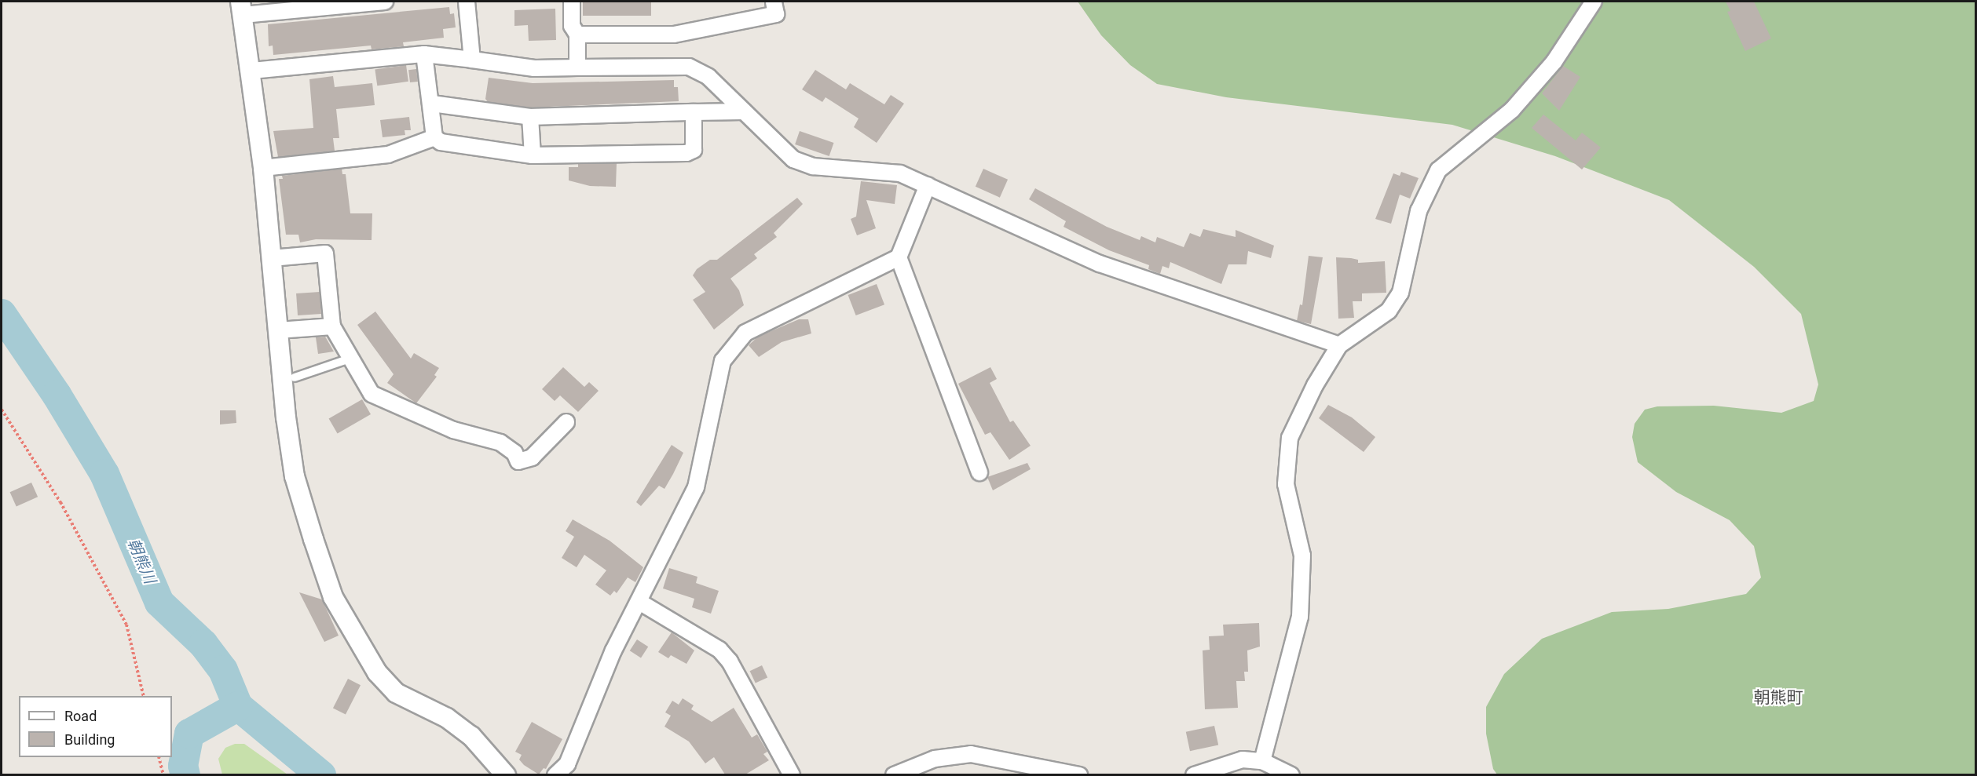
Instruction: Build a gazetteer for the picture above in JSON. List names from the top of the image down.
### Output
{
  "districts": ["朝熊町"],
  "water": ["朝熊川"],
  "legend": ["Road", "Building"]
}
